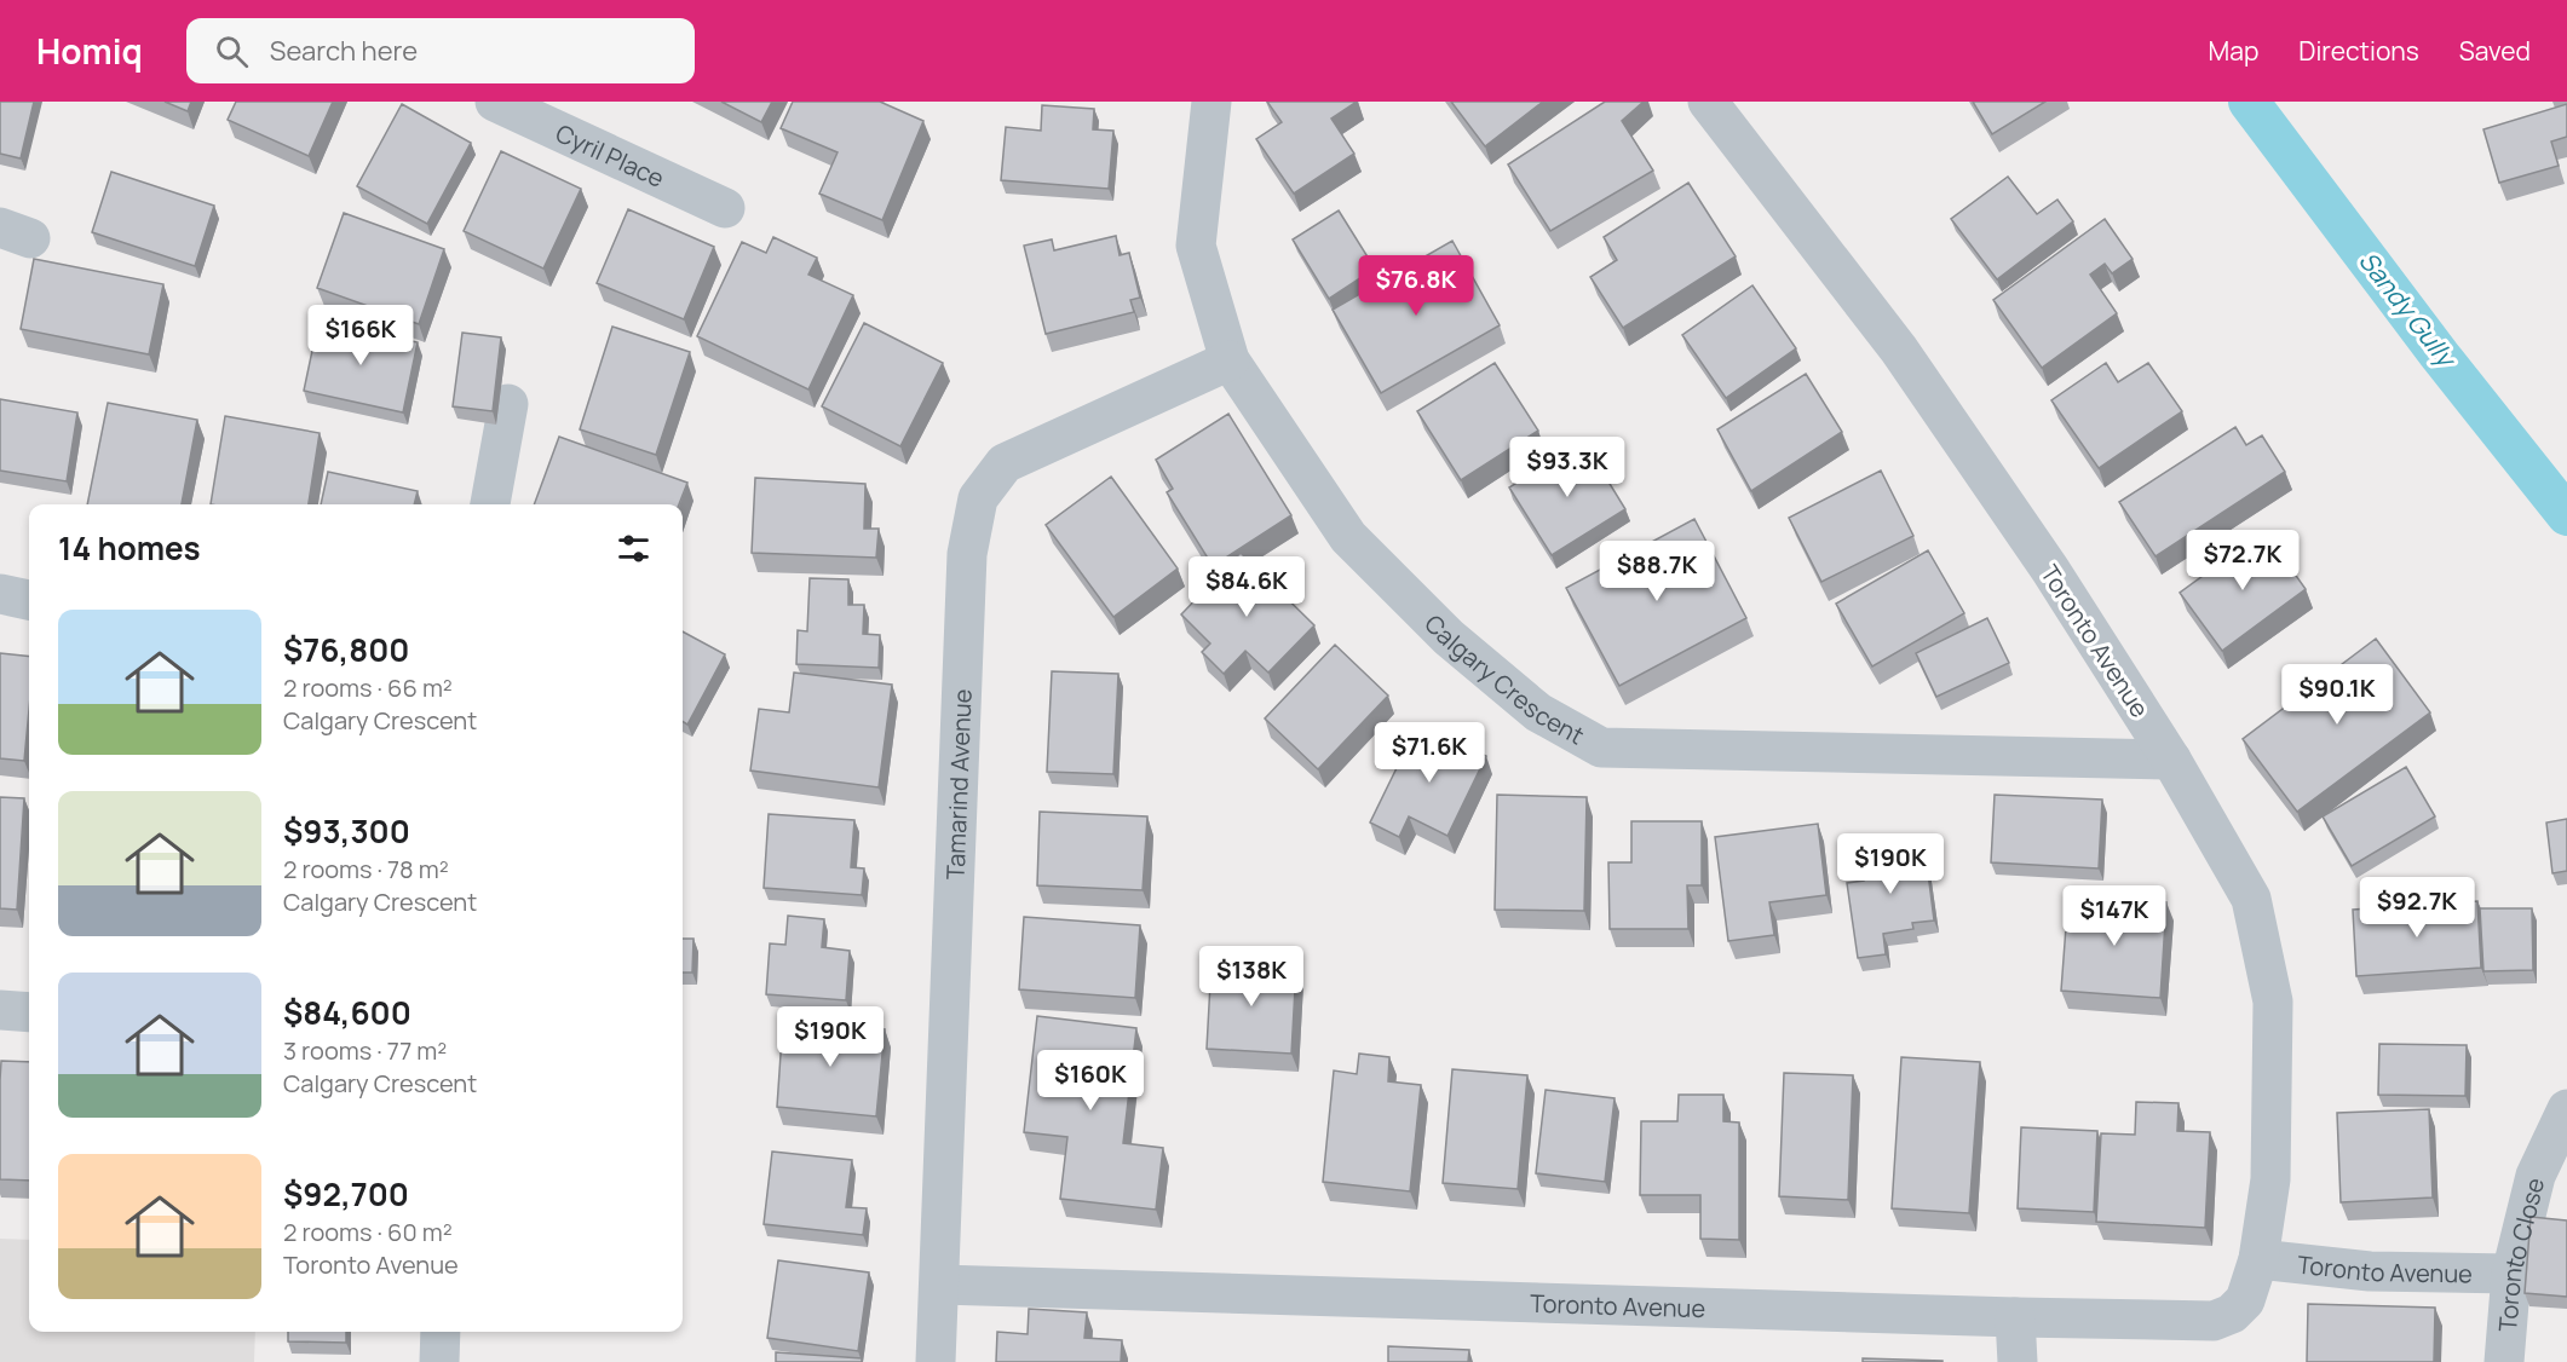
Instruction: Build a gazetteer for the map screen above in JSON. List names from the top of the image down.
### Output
{
  "streets": {
    "street": [
      "Cyril Place",
      "Toronto Avenue",
      "Calgary Crescent",
      "Tamarind Avenue",
      "Toronto Close"
    ]
  },
  "crossings": [
    ["Toronto Avenue", "Calgary Crescent"],
    ["Toronto Avenue", "Tamarind Avenue"],
    ["Toronto Avenue", "Toronto Close"],
    ["Calgary Crescent", "Tamarind Avenue"]
  ],
  "water": ["Sandy Gully"],
  "page": {
    "header": "Homiq",
    "search": "Search here",
    "nav": ["Map", "Directions", "Saved"],
    "price": [
      "$76.8K",
      "$166K",
      "$93.3K",
      "$72.7K",
      "$88.7K",
      "$84.6K",
      "$90.1K",
      "$71.6K",
      "$190K",
      "$92.7K",
      "$147K",
      "$138K",
      "$190K",
      "$160K"
    ],
    "heading": "14 homes",
    "list": [
      {
        "name": "$76,800",
        "note": "2 rooms · 66 m² · Calgary Crescent"
      },
      {
        "name": "$93,300",
        "note": "2 rooms · 78 m² · Calgary Crescent"
      },
      {
        "name": "$84,600",
        "note": "3 rooms · 77 m² · Calgary Crescent"
      },
      {
        "name": "$92,700",
        "note": "2 rooms · 60 m² · Toronto Avenue"
      }
    ]
  }
}
